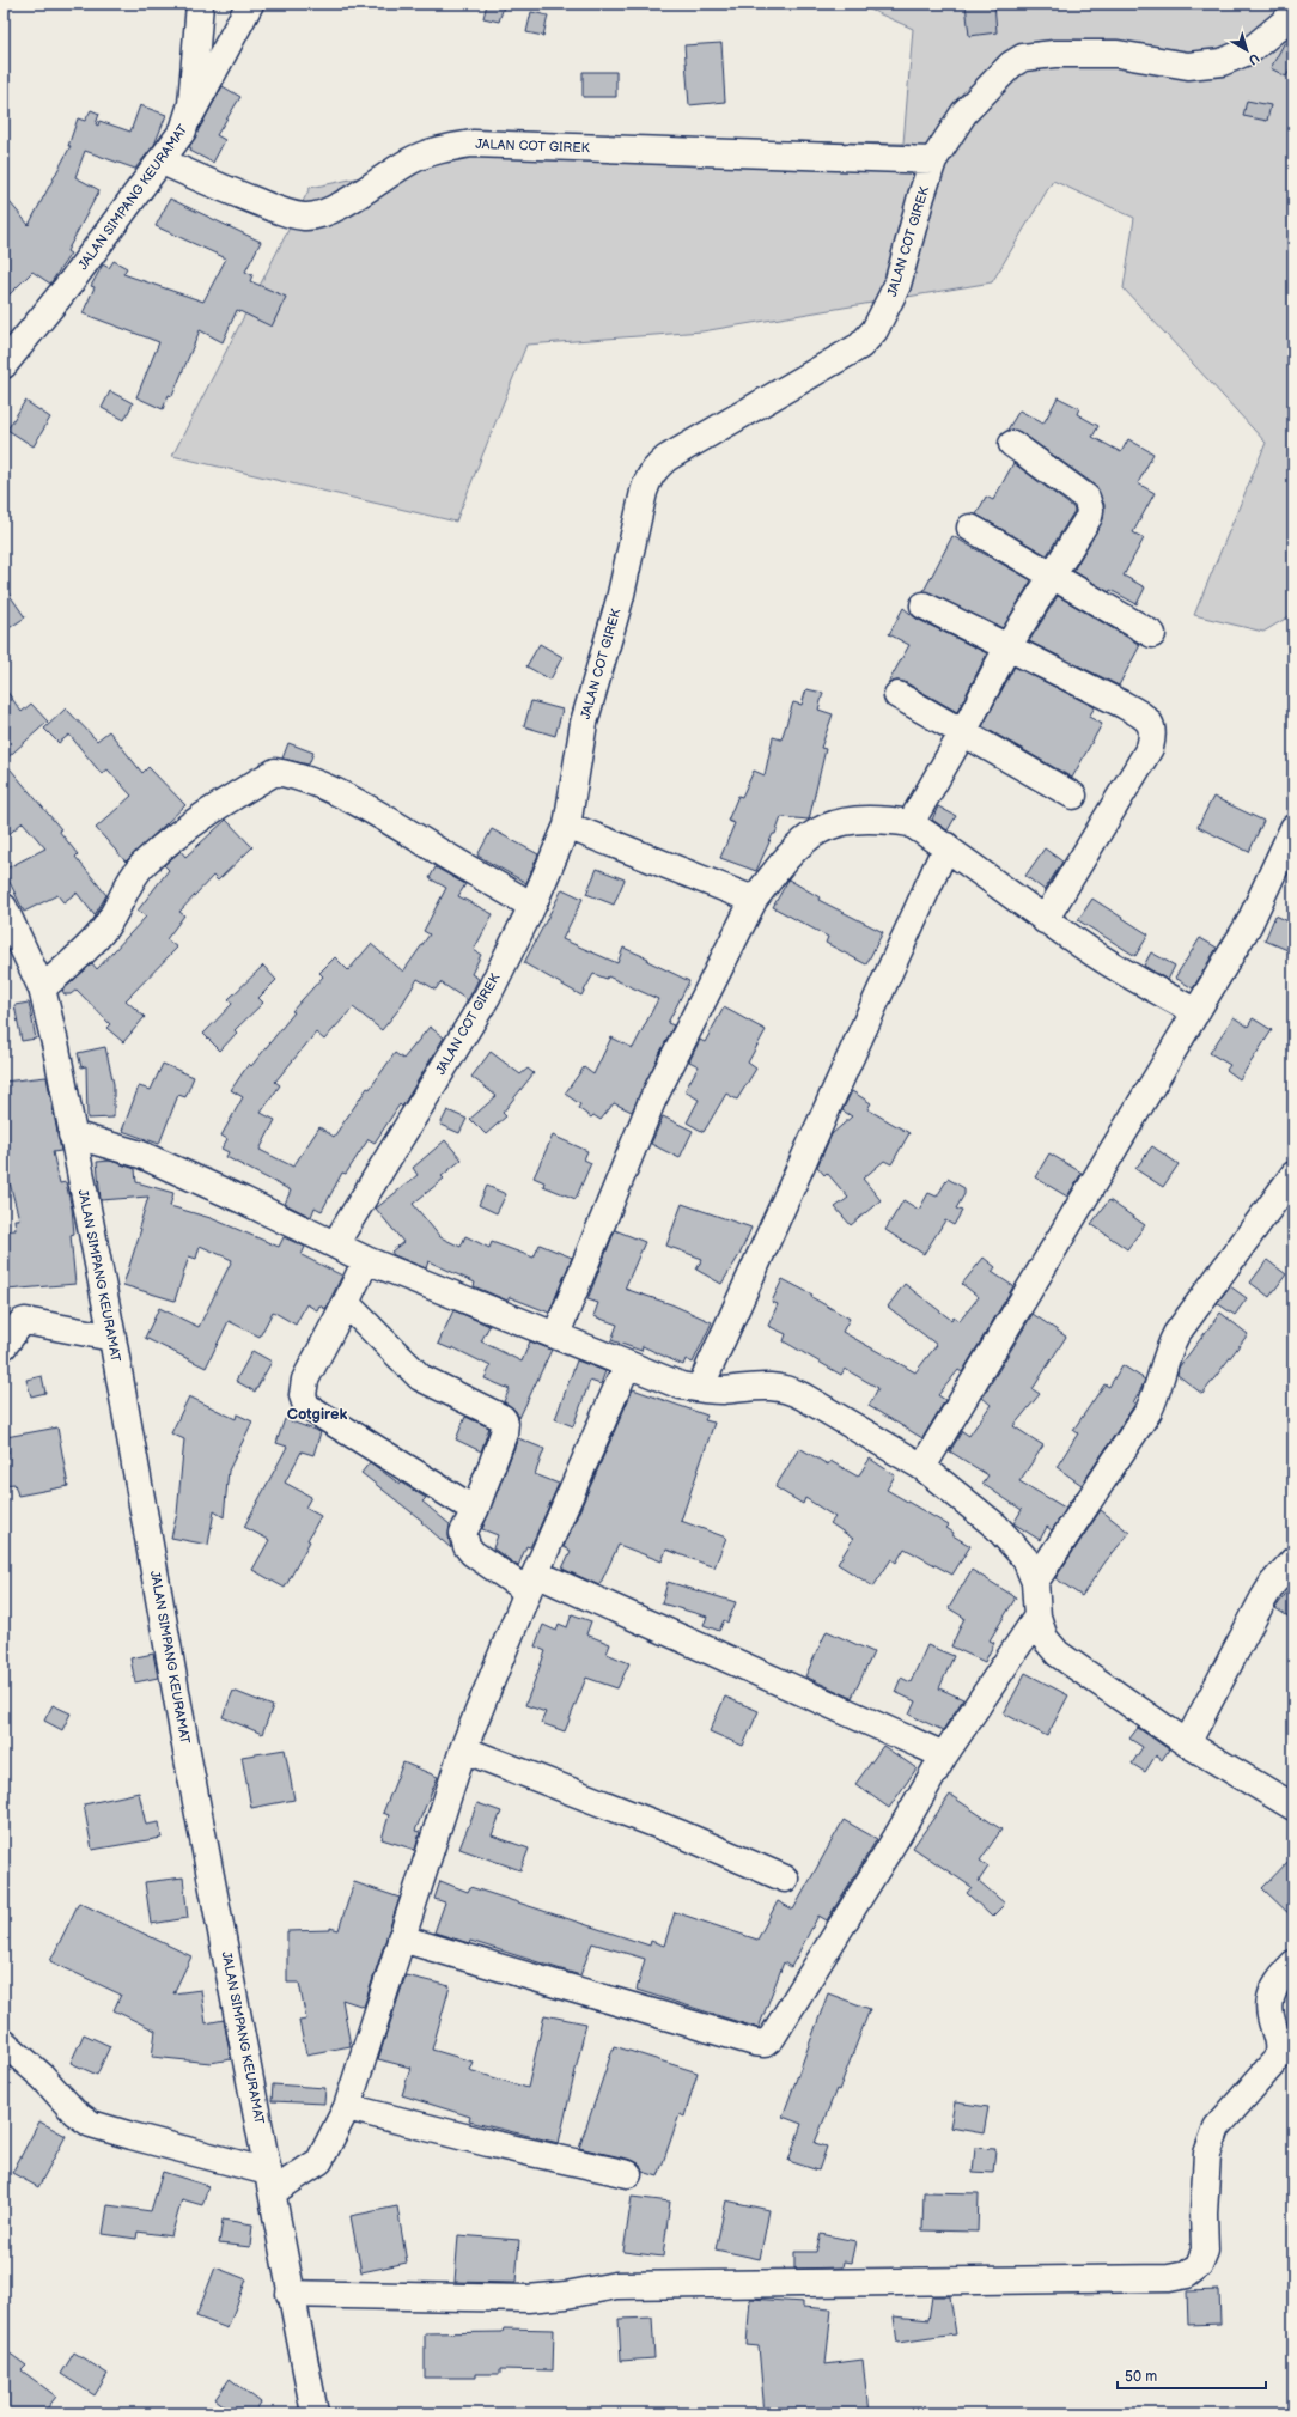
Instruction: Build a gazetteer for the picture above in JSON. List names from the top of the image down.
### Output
{
  "streets": {
    "street": ["JALAN COT GIREK", "JALAN SIMPANG KEURAMAT"]
  },
  "crossings": [
    ["JALAN COT GIREK", "JALAN SIMPANG KEURAMAT"]
  ],
  "districts": ["Cotgirek"],
  "scale_bar": "50 m",
  "north": "bottom right"
}
